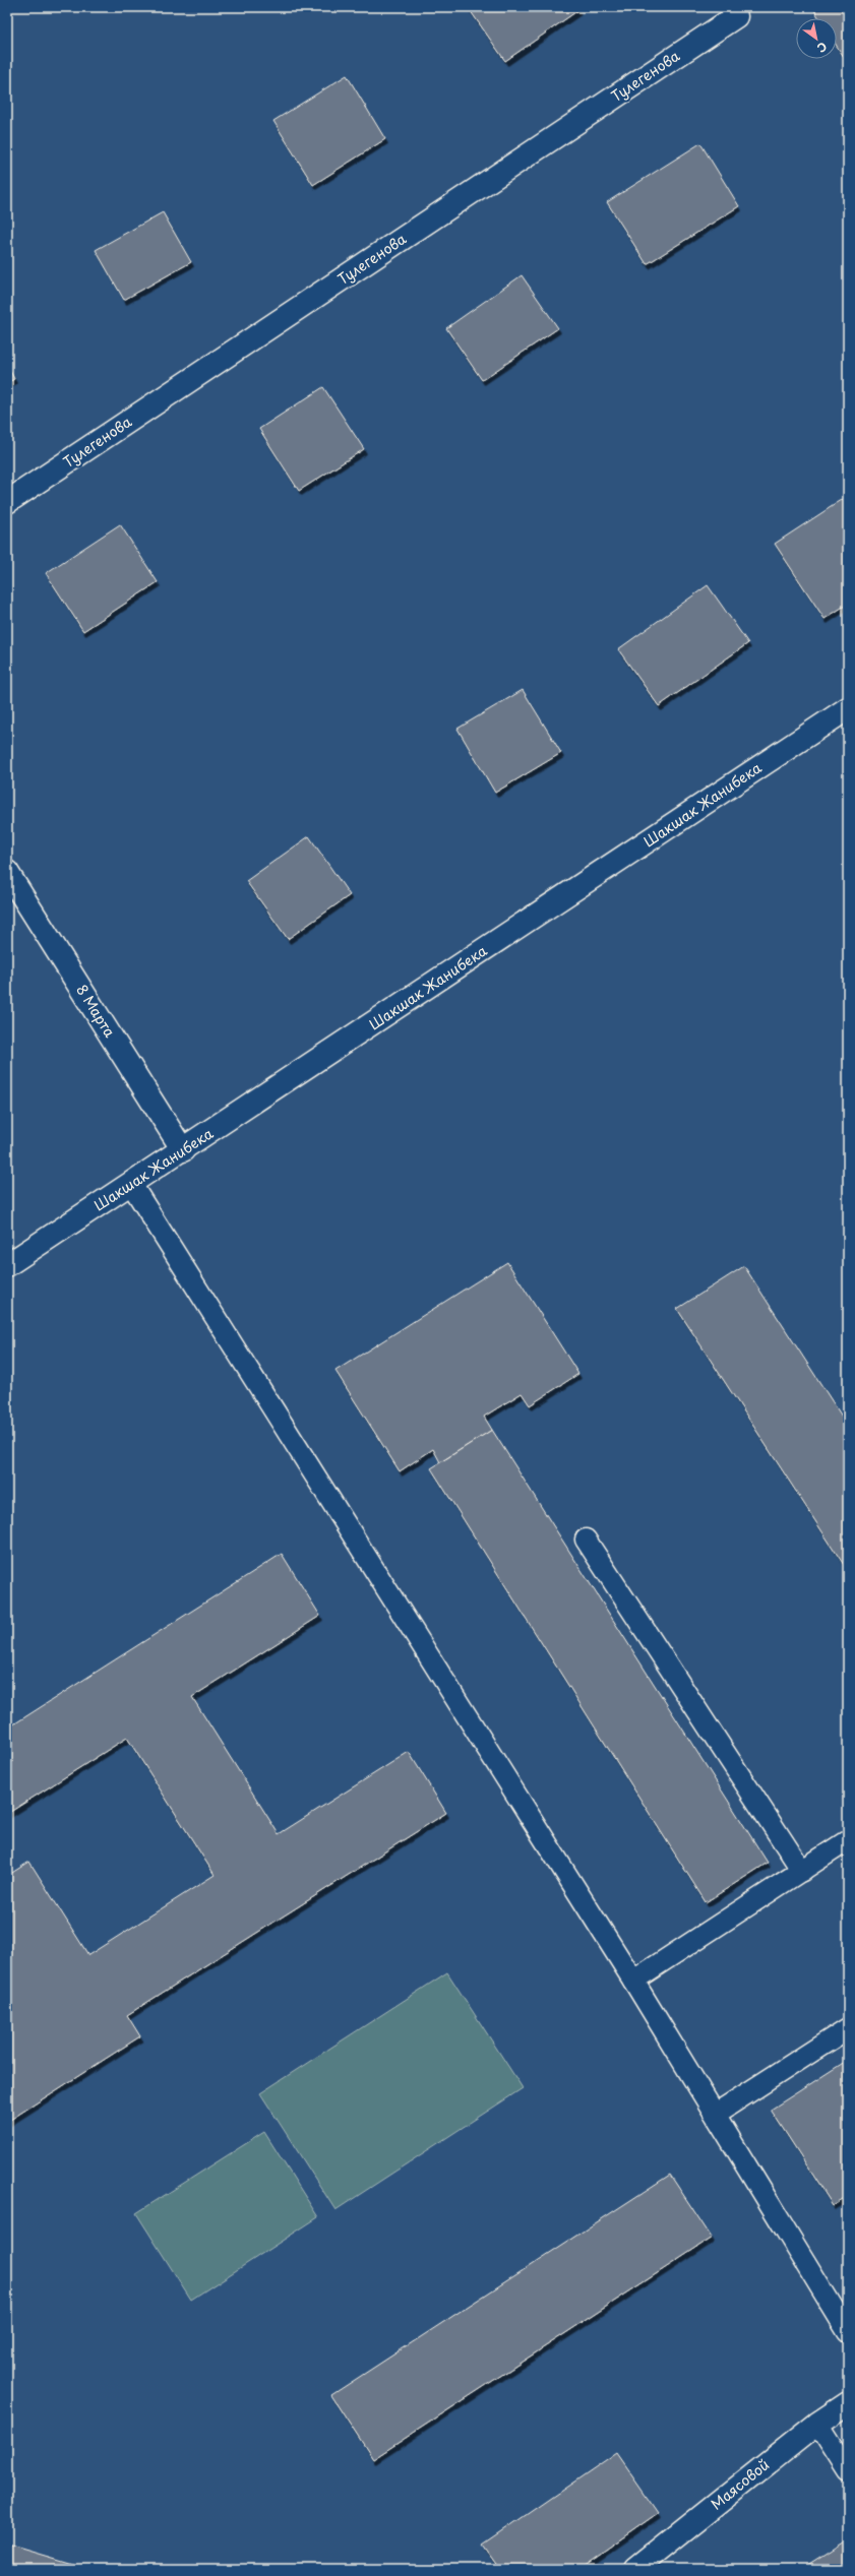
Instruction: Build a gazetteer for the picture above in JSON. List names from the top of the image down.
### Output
{
  "streets": {
    "street": [
      "Тулегенова",
      "Шакшак Жанибека",
      "8 Марта",
      "Маясовой"
    ]
  },
  "crossings": [
    ["Шакшак Жанибека", "8 Марта"]
  ],
  "north": "bottom right"
}
